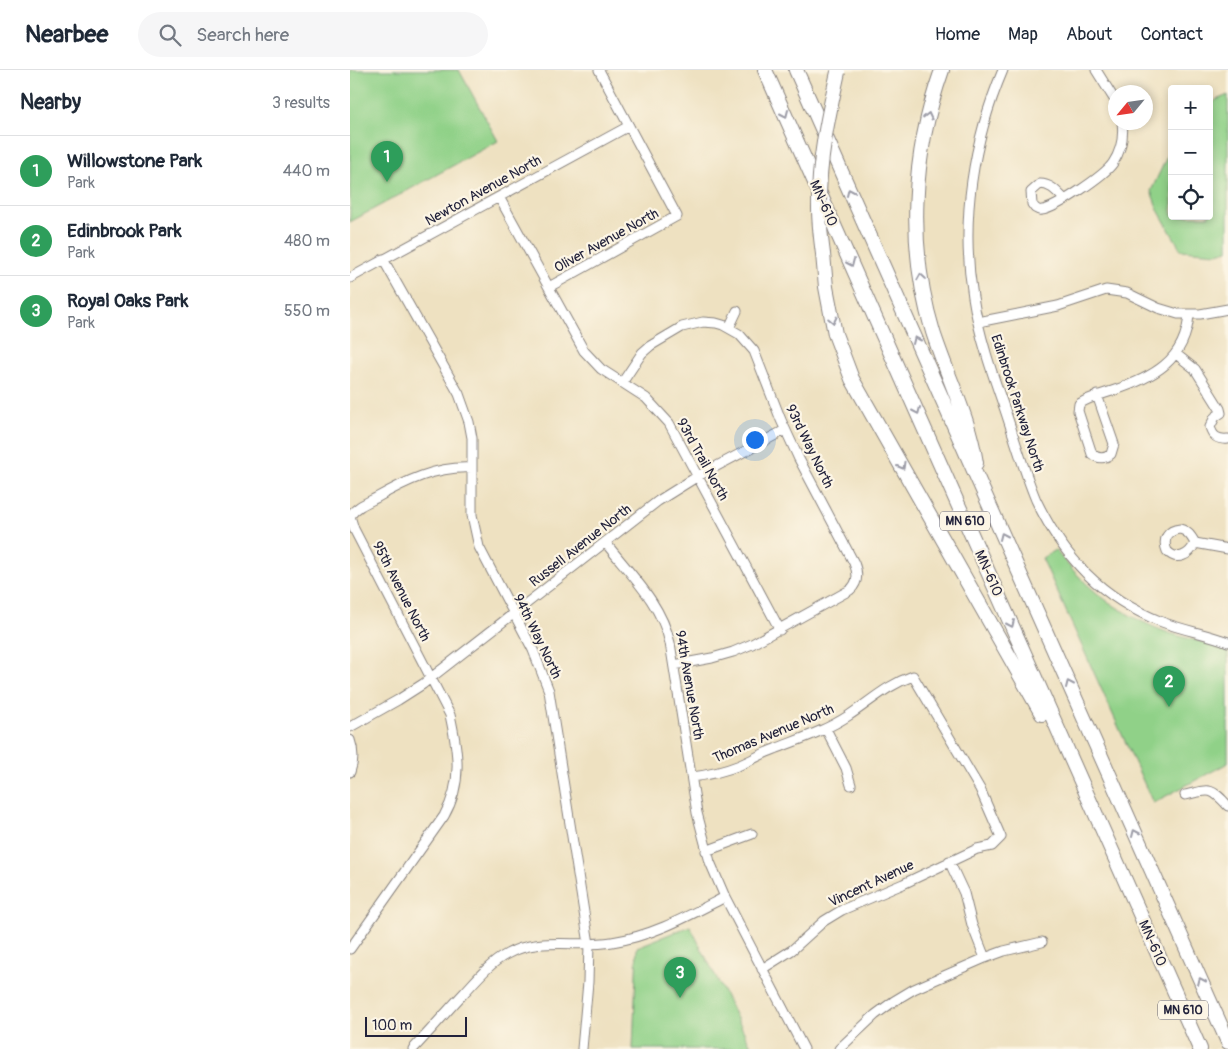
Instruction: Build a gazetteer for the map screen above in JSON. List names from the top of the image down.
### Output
{
  "streets": {
    "highway": ["MN-610", "MN 610"],
    "street": [
      "Newton Avenue North",
      "Oliver Avenue North",
      "Edinbrook Parkway North",
      "93rd Way North",
      "93rd Trail North",
      "Russell Avenue North",
      "95th Avenue North",
      "94th Way North",
      "94th Avenue North",
      "Thomas Avenue North",
      "Vincent Avenue"
    ]
  },
  "crossings": [
    ["Newton Avenue North", "Oliver Avenue North"],
    ["Newton Avenue North", "93rd Trail North"],
    ["Newton Avenue North", "94th Way North"],
    ["Oliver Avenue North", "93rd Trail North"],
    ["93rd Way North", "93rd Trail North"],
    ["93rd Way North", "Russell Avenue North"],
    ["93rd Trail North", "Russell Avenue North"],
    ["Russell Avenue North", "95th Avenue North"],
    ["Russell Avenue North", "94th Way North"],
    ["Russell Avenue North", "94th Avenue North"],
    ["94th Avenue North", "Thomas Avenue North"],
    ["94th Avenue North", "Vincent Avenue"],
    ["Thomas Avenue North", "Vincent Avenue"]
  ],
  "scale_bar": "100 m",
  "north": "bottom left",
  "page": {
    "header": "Nearbee",
    "search": "Search here",
    "nav": [
      "Home",
      "Map",
      "About",
      "Contact"
    ],
    "heading": ["Nearby", "3 results"],
    "map_buttons": ["+", "−"],
    "list": [
      {
        "mark": "1",
        "name": "Willowstone Park",
        "note": "Park",
        "value": "440 m"
      },
      {
        "mark": "2",
        "name": "Edinbrook Park",
        "note": "Park",
        "value": "480 m"
      },
      {
        "mark": "3",
        "name": "Royal Oaks Park",
        "note": "Park",
        "value": "550 m"
      }
    ],
    "pins": ["1", "2", "3"],
    "scale": "100 m"
  }
}
